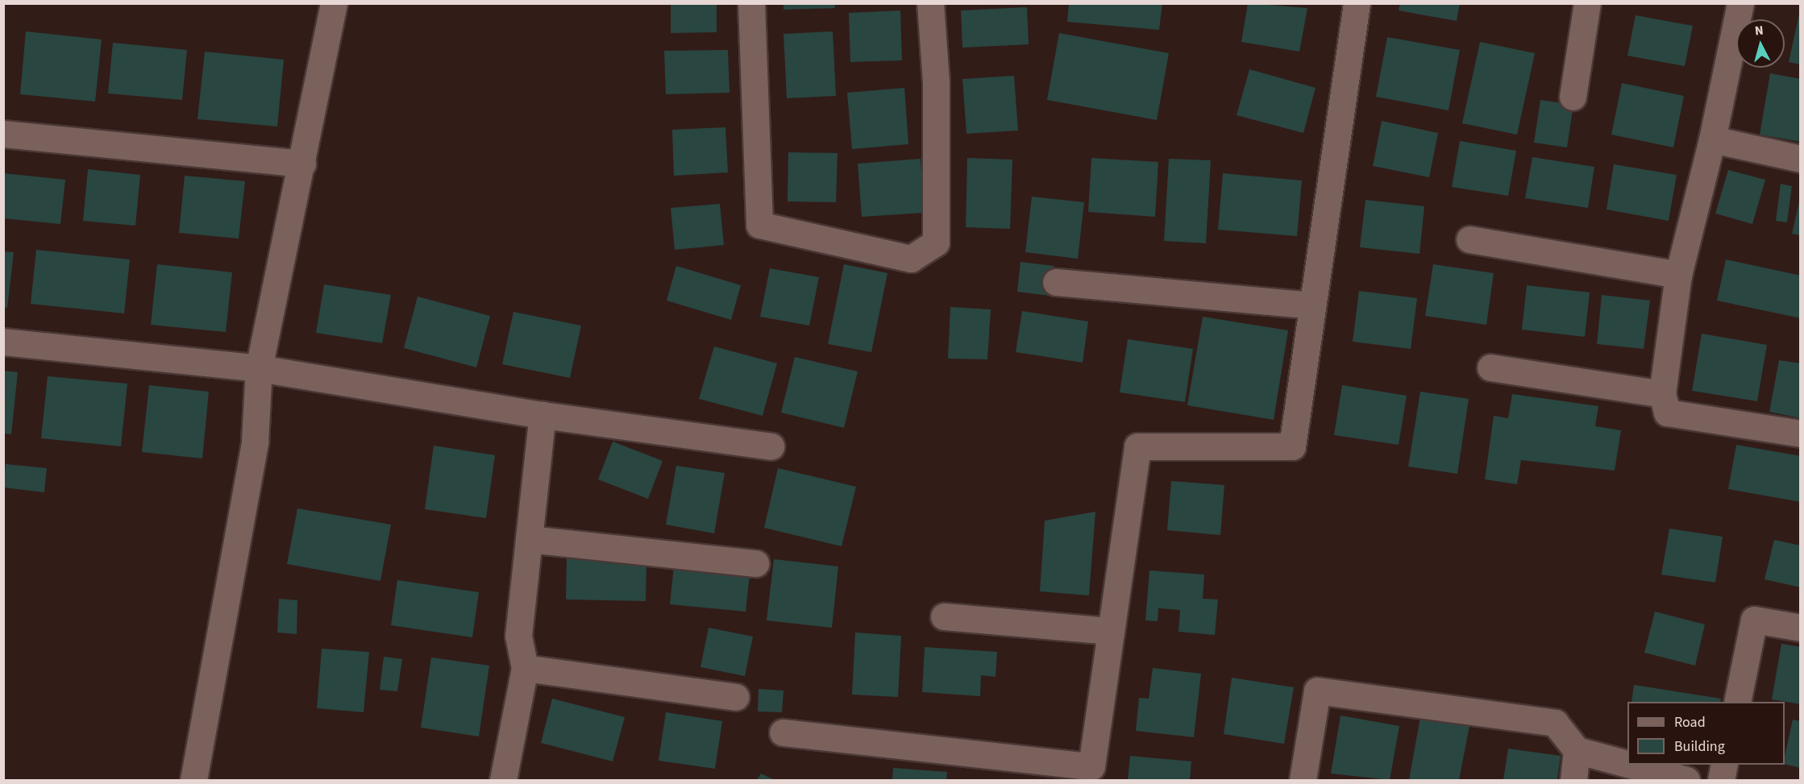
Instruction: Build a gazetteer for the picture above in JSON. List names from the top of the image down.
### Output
{
  "legend": ["Road", "Building"],
  "north": "top"
}
